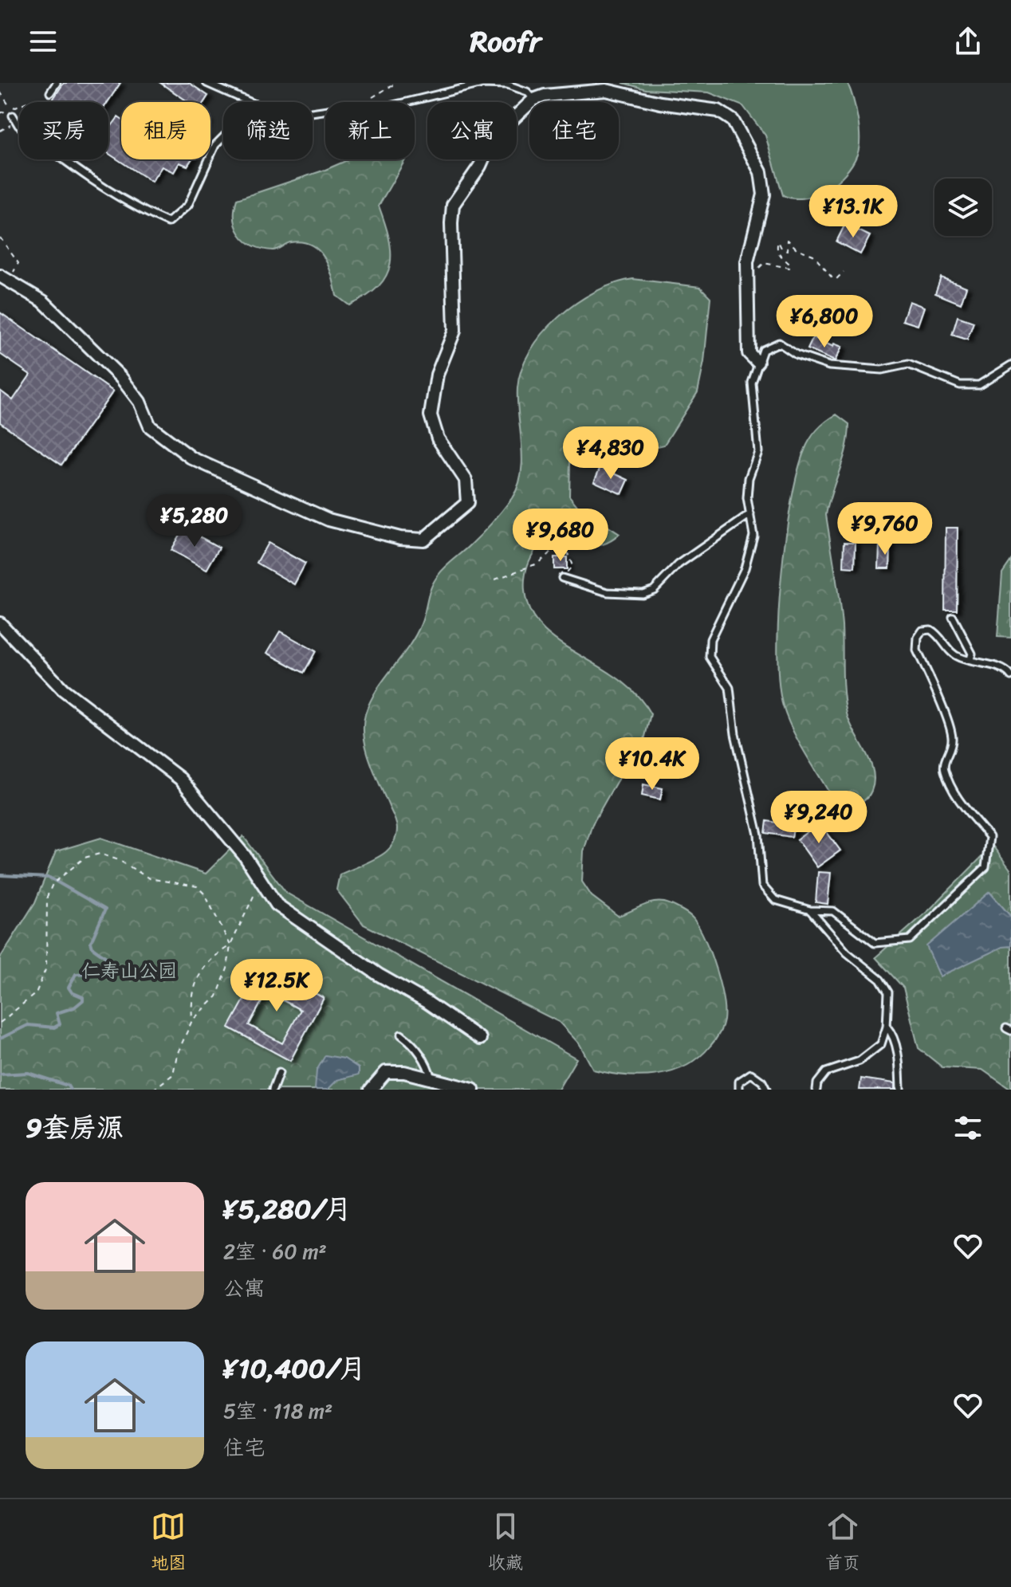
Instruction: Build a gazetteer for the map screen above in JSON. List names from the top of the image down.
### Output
{
  "parks": ["仁寿山公园"],
  "page": {
    "header": "Roofr",
    "chip": [
      "买房",
      "租房",
      "筛选",
      "新上",
      "公寓",
      "住宅"
    ],
    "price": [
      "¥13.1K",
      "¥6,800",
      "¥4,830",
      "¥5,280",
      "¥9,760",
      "¥9,680",
      "¥10.4K",
      "¥9,240",
      "¥12.5K"
    ],
    "heading": "9套房源",
    "list": [
      {
        "name": "¥5,280/月",
        "note": "2室 · 60 m² · 公寓"
      },
      {
        "name": "¥10,400/月",
        "note": "5室 · 118 m² · 住宅"
      }
    ],
    "tabs": ["地图", "收藏", "首页"]
  }
}
